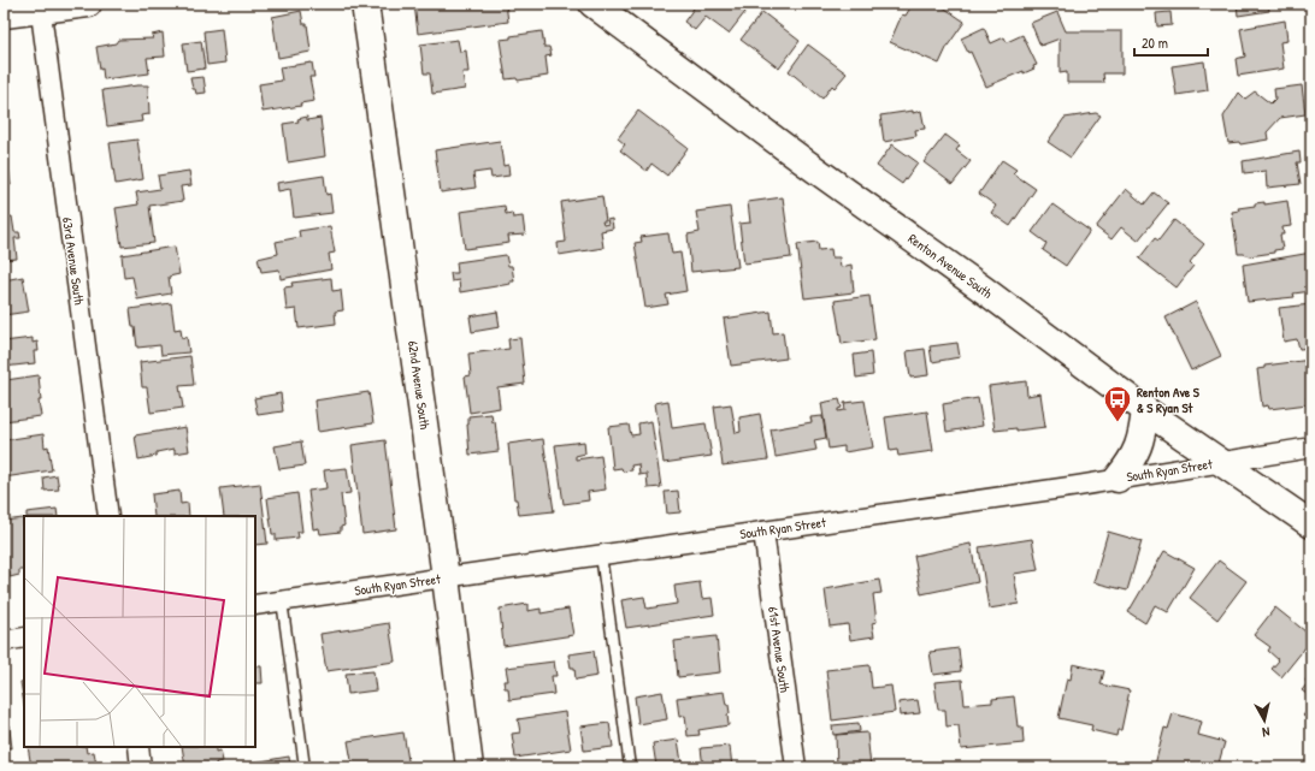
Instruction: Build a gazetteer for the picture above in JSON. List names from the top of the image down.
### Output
{
  "streets": {
    "main road": ["Renton Avenue South", "62nd Avenue South"],
    "street": ["63rd Avenue South", "South Ryan Street", "61st Avenue South"]
  },
  "crossings": [
    ["Renton Avenue South", "South Ryan Street"],
    ["62nd Avenue South", "South Ryan Street"],
    ["South Ryan Street", "61st Avenue South"]
  ],
  "places": {
    "bus stop": ["Renton Ave S & S Ryan St"]
  },
  "scale_bar": "20 m",
  "north": "bottom"
}
